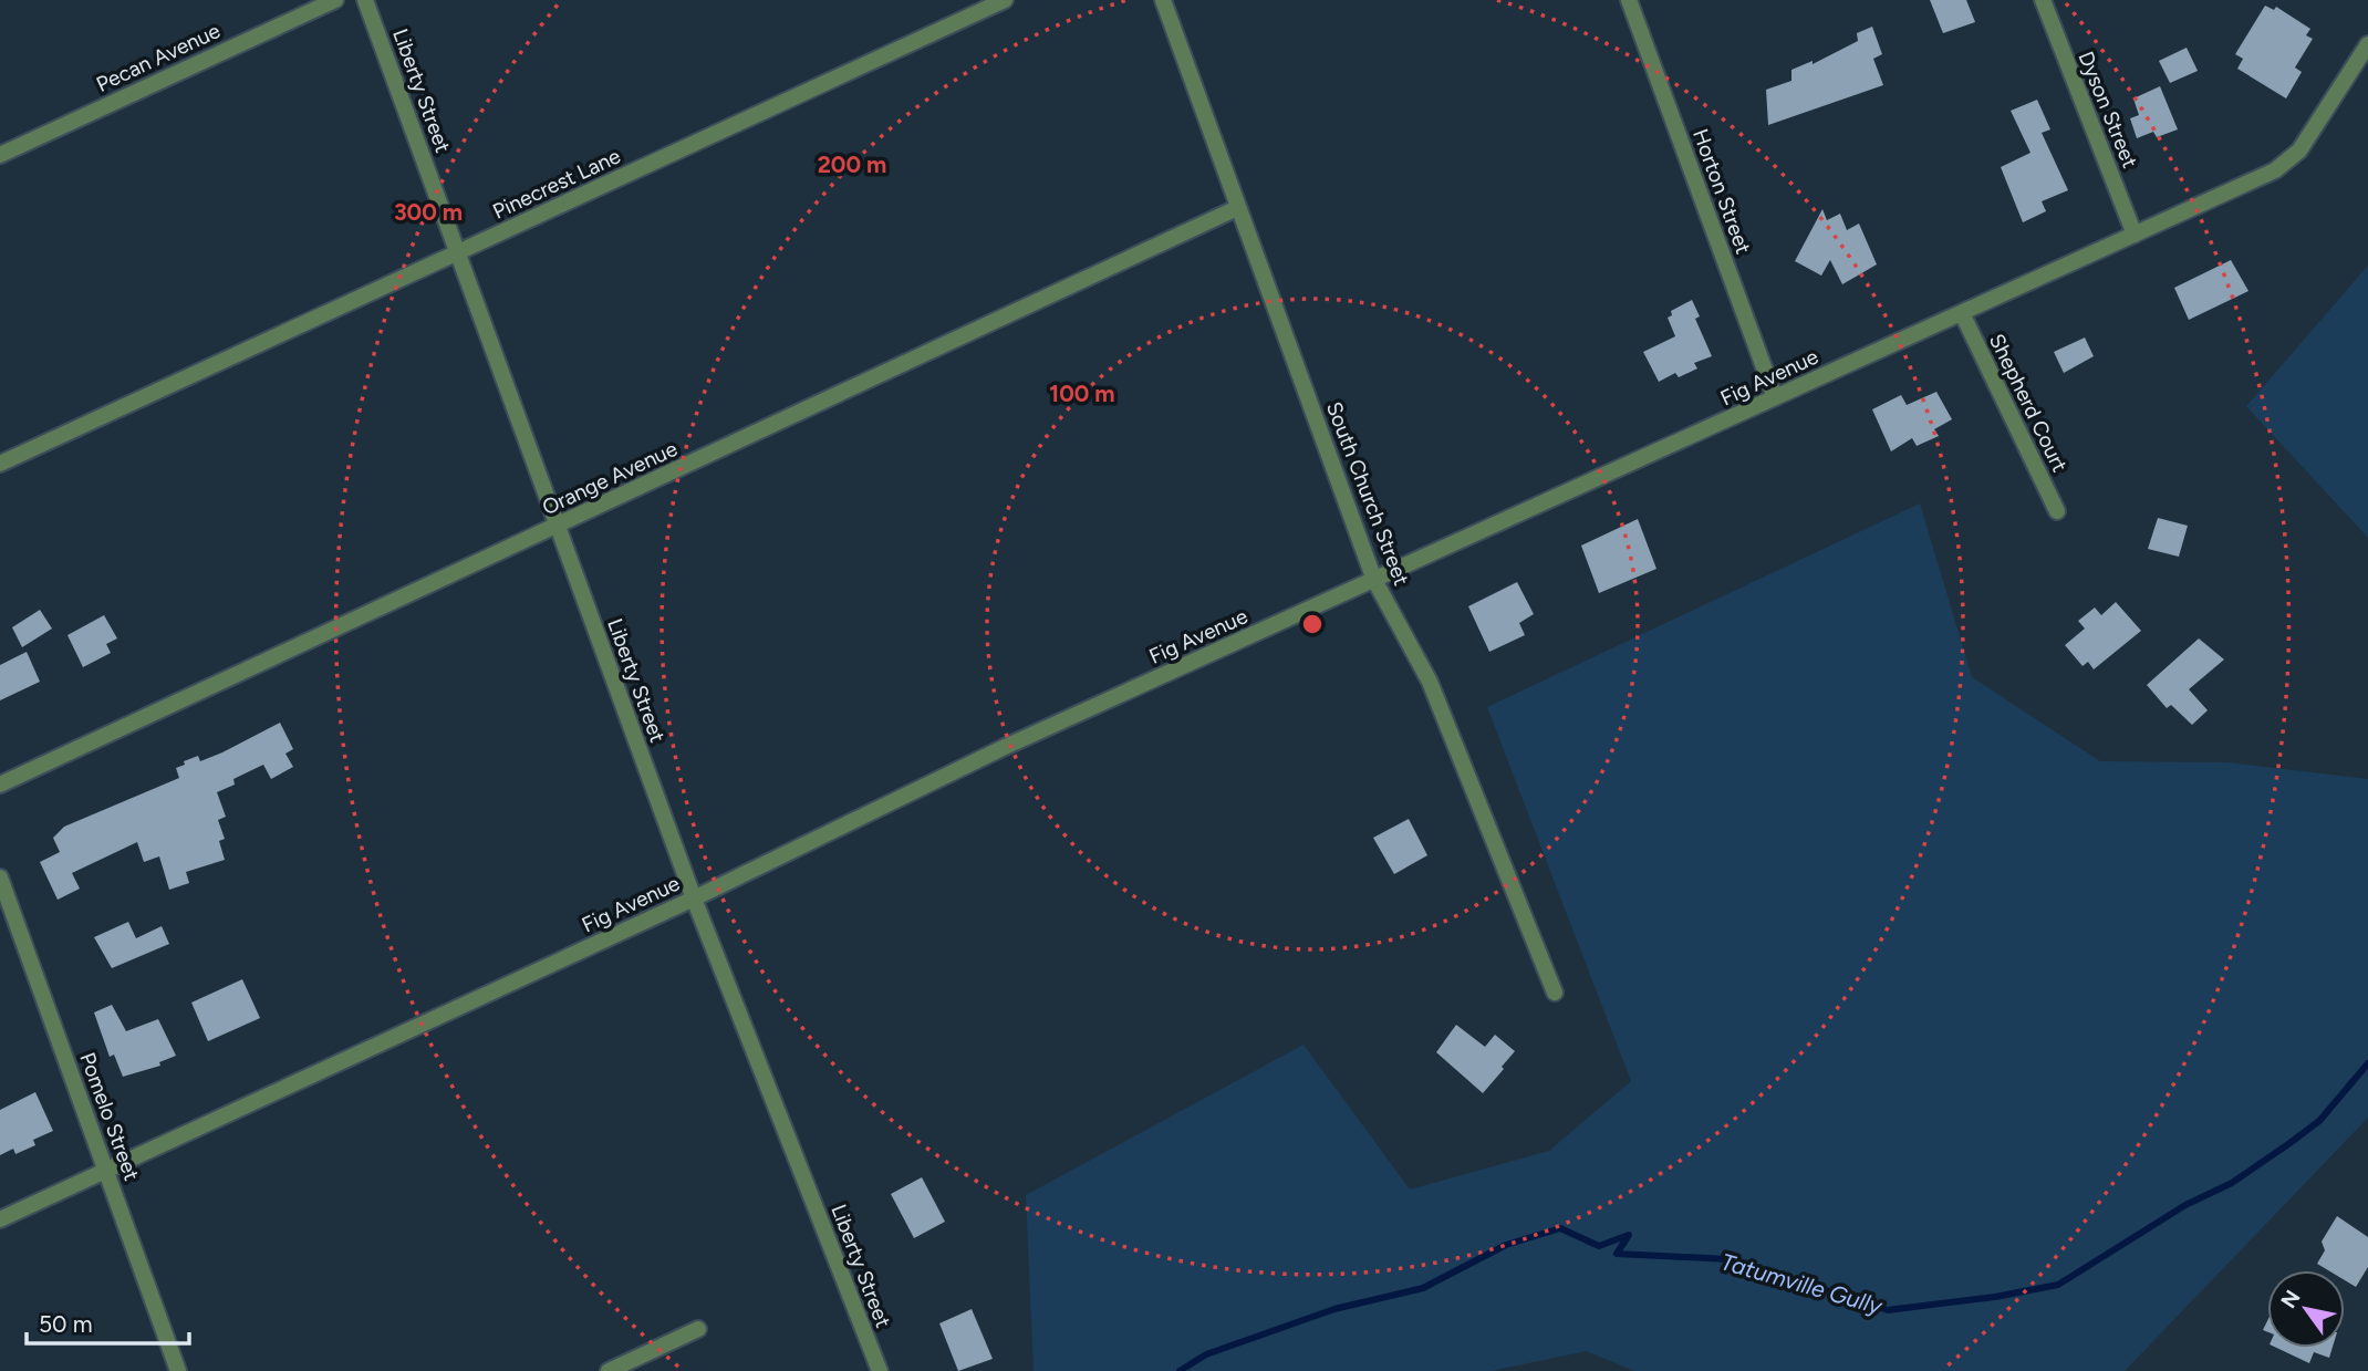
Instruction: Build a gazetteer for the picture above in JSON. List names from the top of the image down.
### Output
{
  "streets": {
    "street": [
      "Pecan Avenue",
      "Liberty Street",
      "Dyson Street",
      "Pinecrest Lane",
      "Horton Street",
      "Fig Avenue",
      "Shepherd Court",
      "Orange Avenue",
      "South Church Street",
      "Pomelo Street"
    ]
  },
  "crossings": [
    ["Liberty Street", "Pinecrest Lane"],
    ["Liberty Street", "Fig Avenue"],
    ["Liberty Street", "Orange Avenue"],
    ["Dyson Street", "Fig Avenue"],
    ["Horton Street", "Fig Avenue"],
    ["Fig Avenue", "Shepherd Court"],
    ["Fig Avenue", "South Church Street"],
    ["Fig Avenue", "Pomelo Street"],
    ["Orange Avenue", "South Church Street"]
  ],
  "water": ["Tatumville Gully"],
  "scale_bar": "50 m",
  "north": "top left",
  "rings": ["200 m", "300 m", "100 m"]
}
